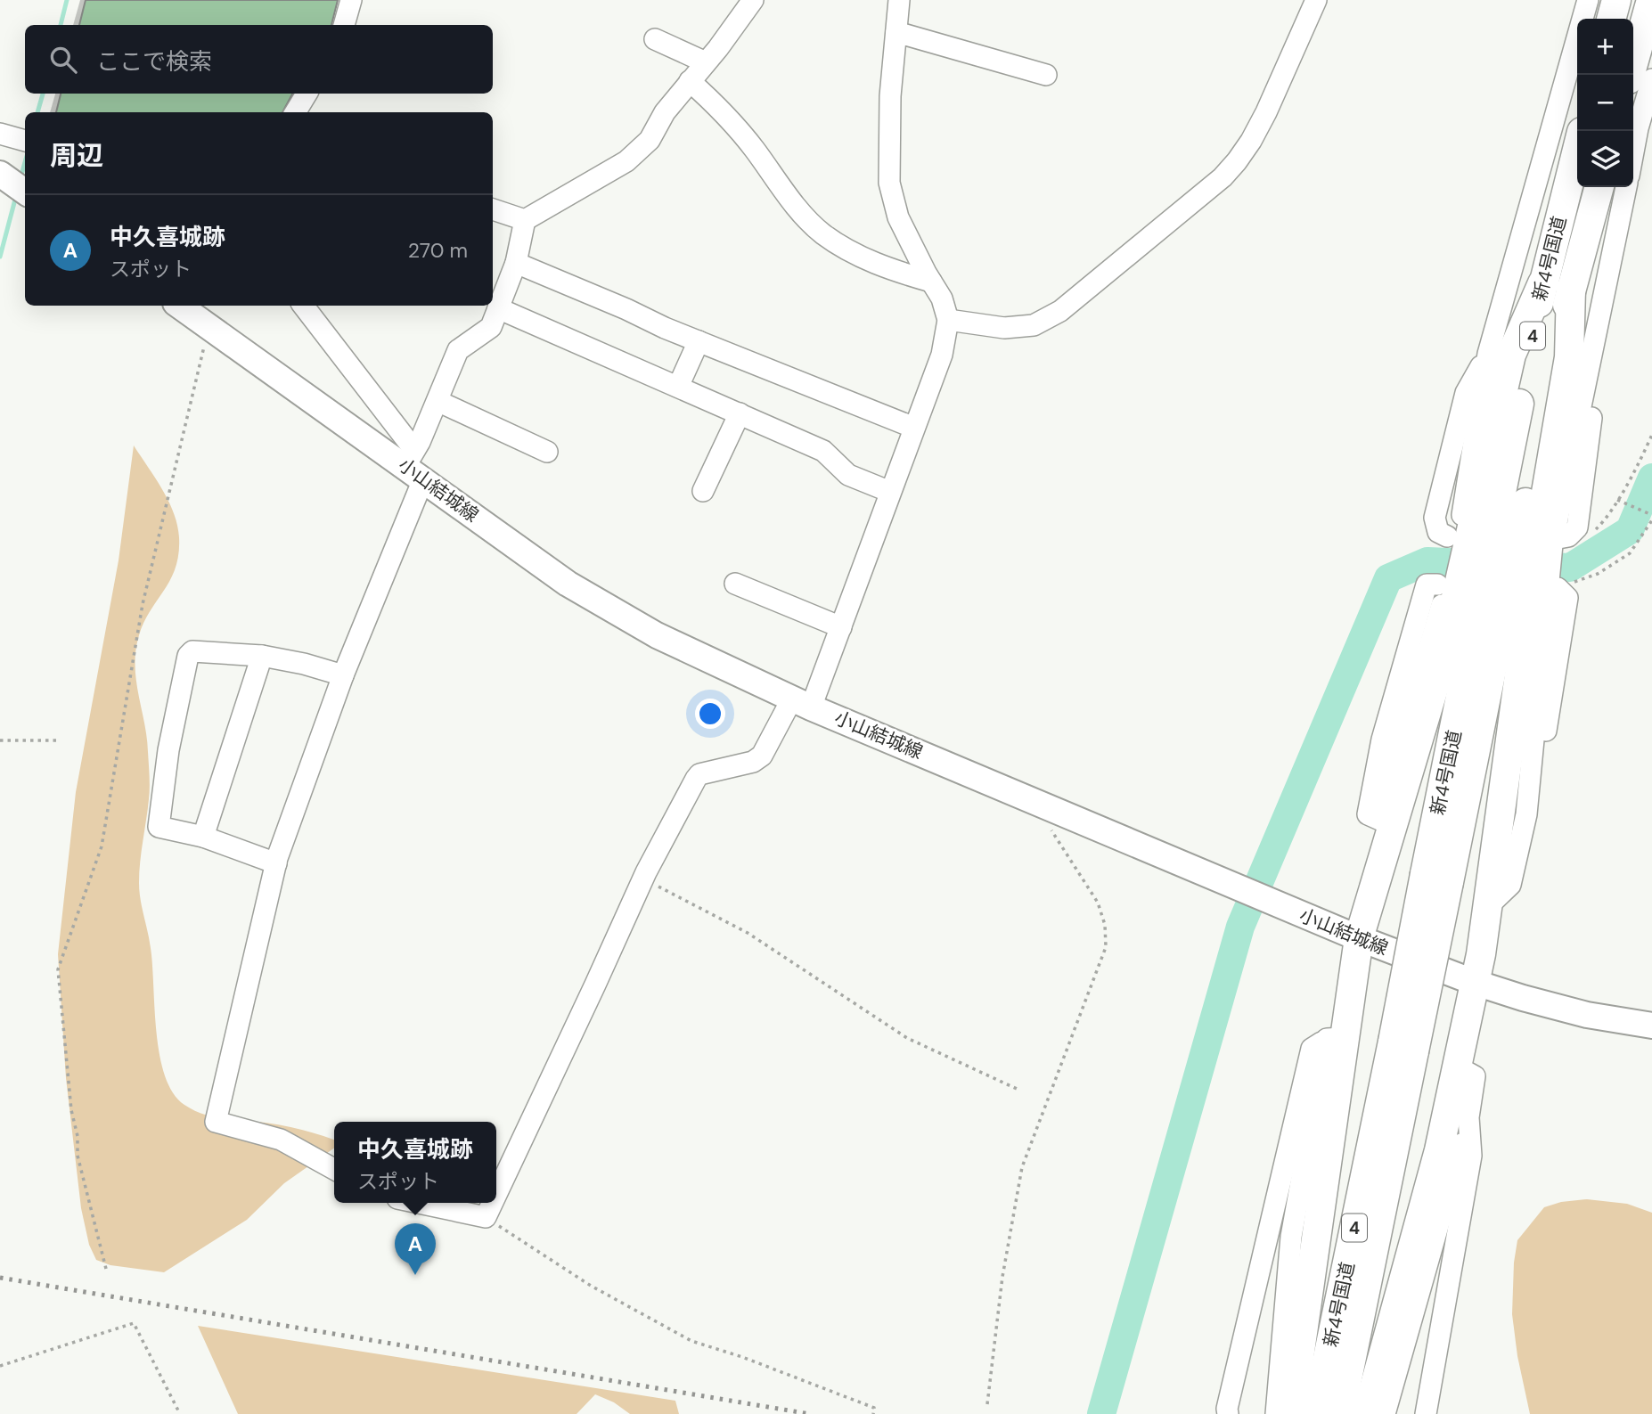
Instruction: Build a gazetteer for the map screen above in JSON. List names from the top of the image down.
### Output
{
  "streets": {
    "highway": ["新4号国道", "4"],
    "main road": ["小山結城線"]
  },
  "page": {
    "map_buttons": ["+", "−"],
    "search": "ここで検索",
    "heading": "周辺",
    "list": [
      {
        "mark": "A",
        "name": "中久喜城跡",
        "note": "スポット",
        "value": "270 m"
      }
    ],
    "popup": ["中久喜城跡", "スポット"],
    "pins": "A"
  }
}
